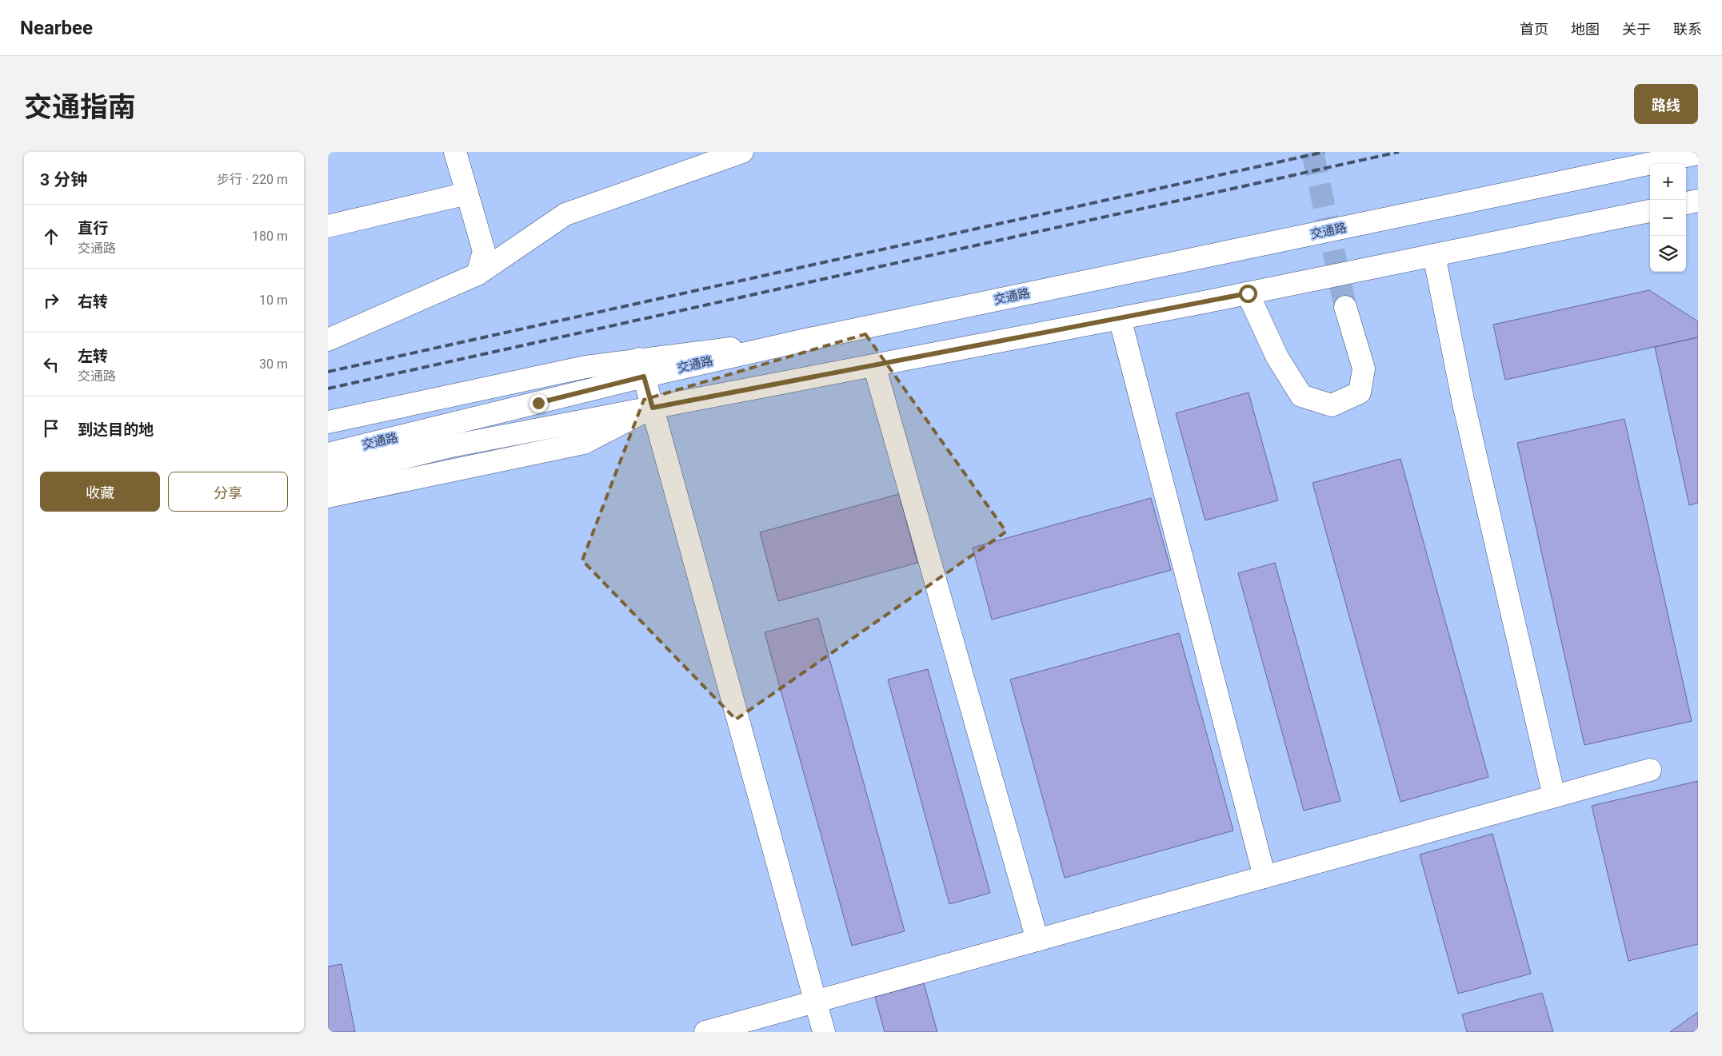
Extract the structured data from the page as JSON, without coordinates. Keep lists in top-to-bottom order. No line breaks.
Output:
{"streets":{"main road":["交通路"]},"page":{"header":"Nearbee","nav":["首页","地图","关于","联系"],"title":"交通指南","buttons":["路线",["收藏","分享"]],"heading":["3 分钟","步行 · 220 m"],"map_buttons":["+","−"],"list":[["直行","交通路","180 m"],["右转","10 m"],["左转","交通路","30 m"],"到达目的地"]}}
